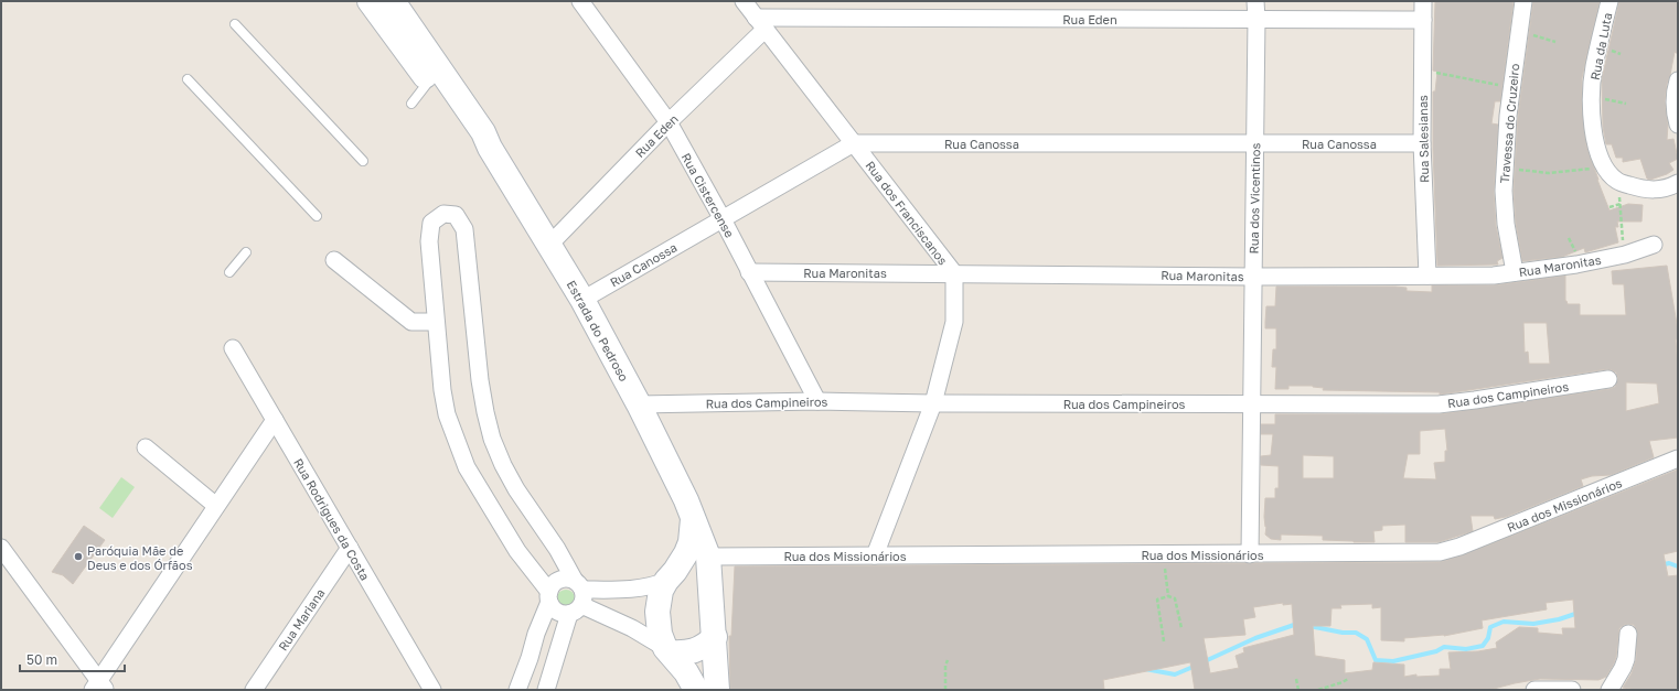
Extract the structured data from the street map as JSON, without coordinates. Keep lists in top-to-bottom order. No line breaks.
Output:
{"streets":{"main road":["Estrada do Pedroso"],"street":["Rua Eden","Rua da Luta","Travessa do Cruzeiro","Rua Salesianas","Rua Canossa","Rua Cistercense","Rua dos Vicentinos","Rua dos Franciscanos","Rua Maronitas","Rua dos Campineiros","Rua dos Missionários","Rua Rodrigues da Costa","Rua Mariana"]},"crossings":[["Rua Eden","Rua Salesianas"],["Rua Eden","Rua Cistercense"],["Rua Eden","Rua dos Vicentinos"],["Rua Eden","Rua dos Franciscanos"],["Rua Eden","Estrada do Pedroso"],["Travessa do Cruzeiro","Rua Maronitas"],["Rua Salesianas","Rua Canossa"],["Rua Salesianas","Rua Maronitas"],["Rua Canossa","Rua Cistercense"],["Rua Canossa","Rua dos Vicentinos"],["Rua Canossa","Rua dos Franciscanos"],["Rua Canossa","Estrada do Pedroso"],["Rua Cistercense","Rua Maronitas"],["Rua Cistercense","Rua dos Campineiros"],["Rua dos Vicentinos","Rua Maronitas"],["Rua dos Vicentinos","Rua dos Campineiros"],["Rua dos Vicentinos","Rua dos Missionários"],["Rua dos Franciscanos","Rua Maronitas"],["Rua dos Franciscanos","Rua dos Campineiros"],["Rua dos Franciscanos","Rua dos Missionários"],["Estrada do Pedroso","Rua dos Campineiros"],["Estrada do Pedroso","Rua dos Missionários"],["Rua Rodrigues da Costa","Rua Mariana"]],"places":["Paróquia Mãe de Deus e dos Órfãos"],"scale_bar":"50 m"}
